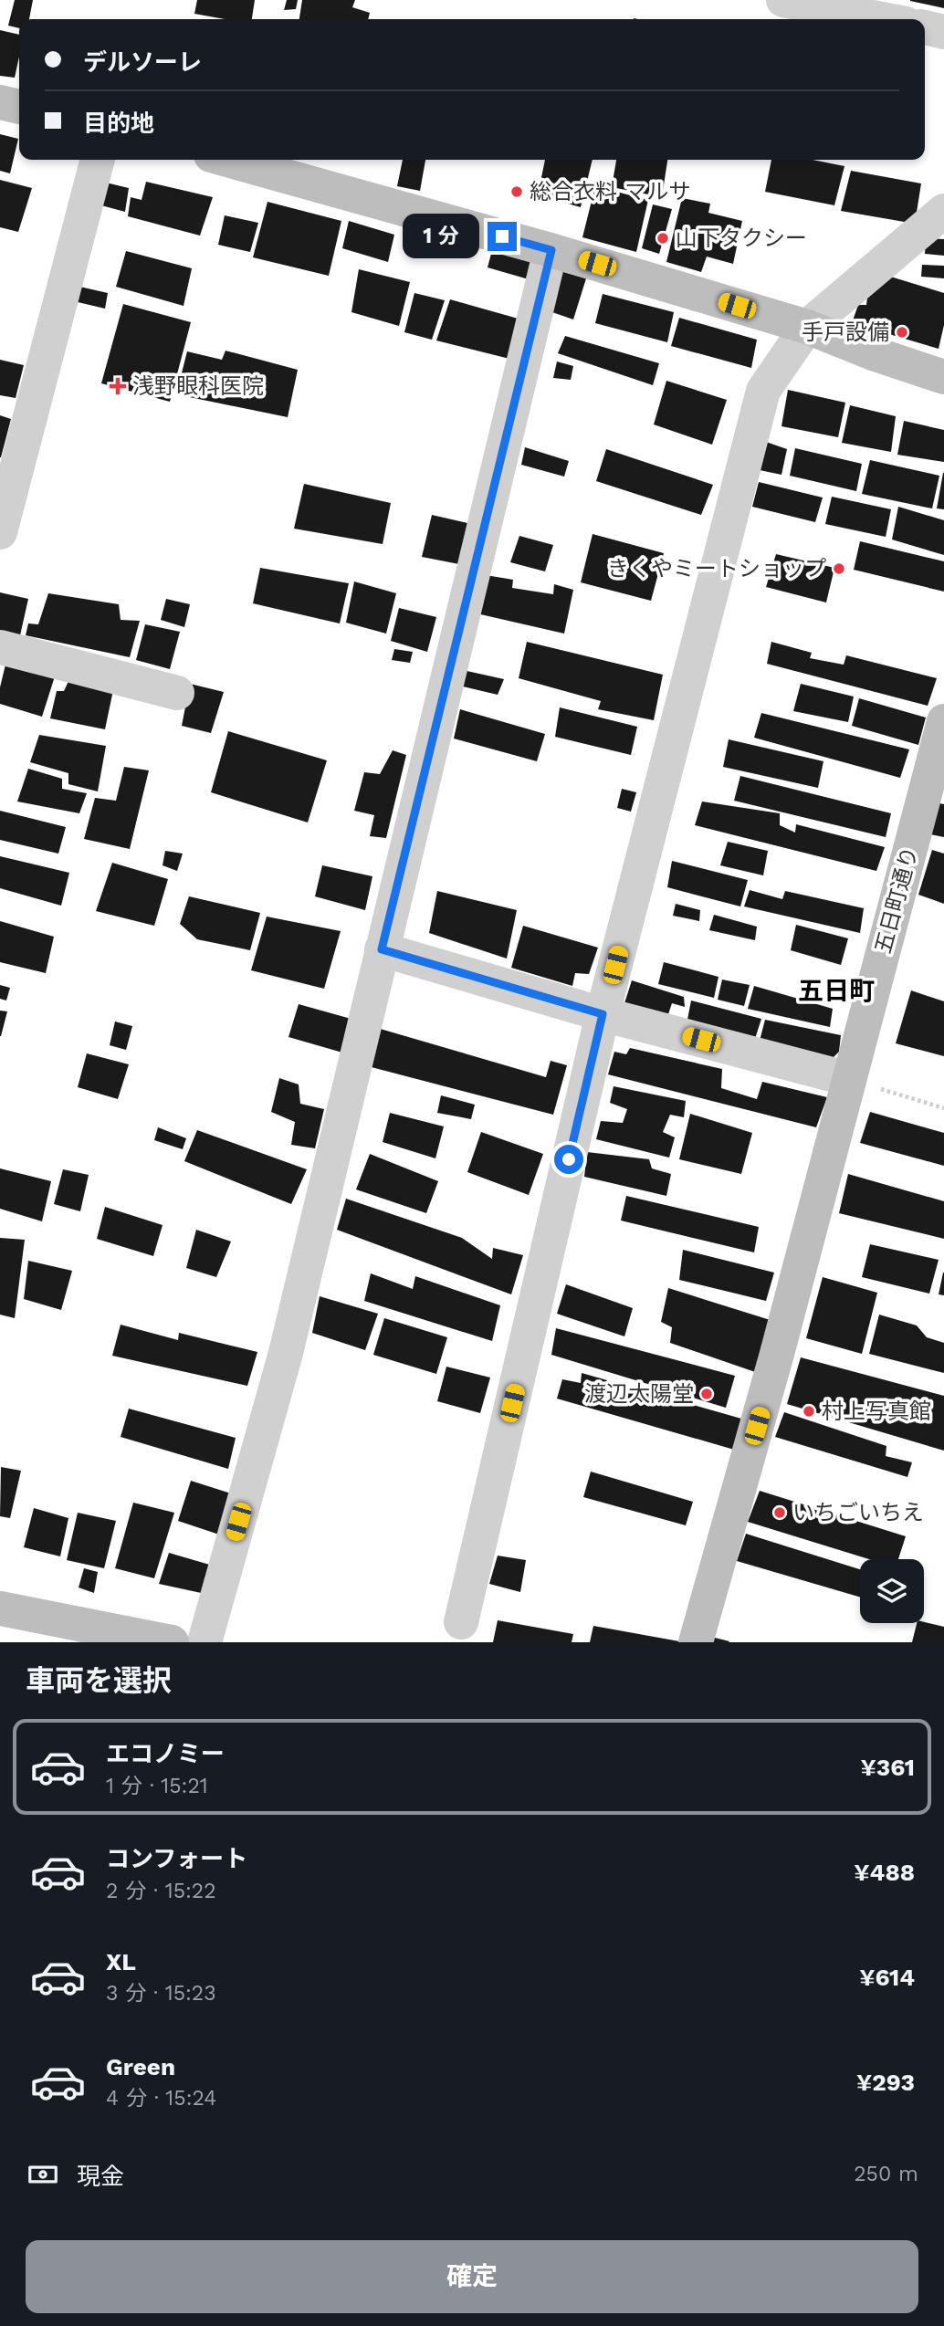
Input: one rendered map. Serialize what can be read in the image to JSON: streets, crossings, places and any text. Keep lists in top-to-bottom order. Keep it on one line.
{"streets":{"street":["五日町通り"]},"districts":["五日町"],"places":{"other":["総合衣料 マルサ","山下タクシー","手戸設備","きくやミートショップ","渡辺太陽堂","村上写真館","いちごいちえ"],"health":["浅野眼科医院"]},"page":{"banner":["デルソーレ","目的地"],"bubble":"1 分","heading":"車両を選択","list":[{"name":"エコノミー","note":"1 分 · 15:21","value":"¥361"},{"name":"コンフォート","note":"2 分 · 15:22","value":"¥488"},{"name":"XL","note":"3 分 · 15:23","value":"¥614"},{"name":"Green","note":"4 分 · 15:24","value":"¥293"}],"pay":["現金","250 m"],"buttons":"確定"}}
